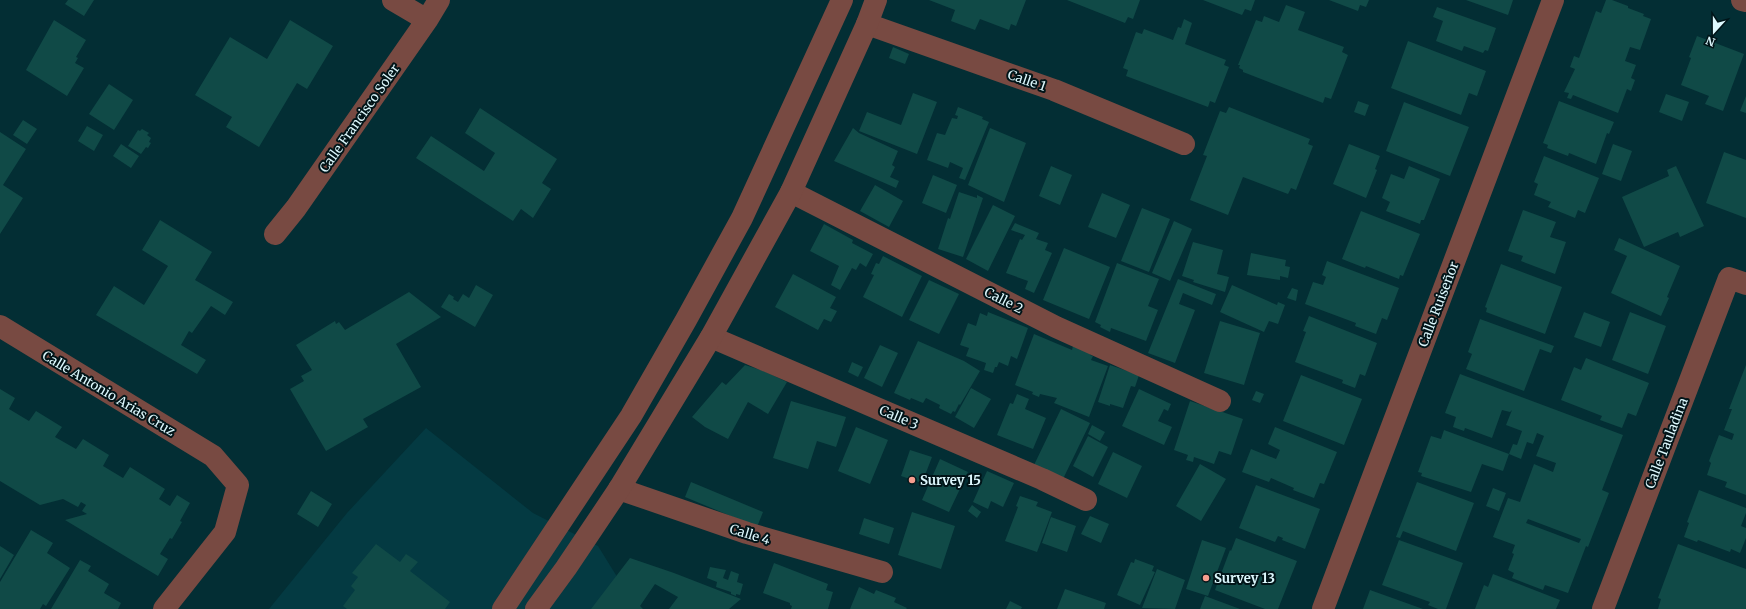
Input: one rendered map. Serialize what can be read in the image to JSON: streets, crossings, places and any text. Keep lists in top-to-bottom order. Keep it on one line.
{"streets":{"street":["Calle 1","Calle Francisco Soler","Calle 2","Calle Ruiseñor","Calle Antonio Arias Cruz","Calle 3","Calle Tauladina","Calle 4"]},"places":["Survey 15","Survey 13"],"north":"bottom"}
